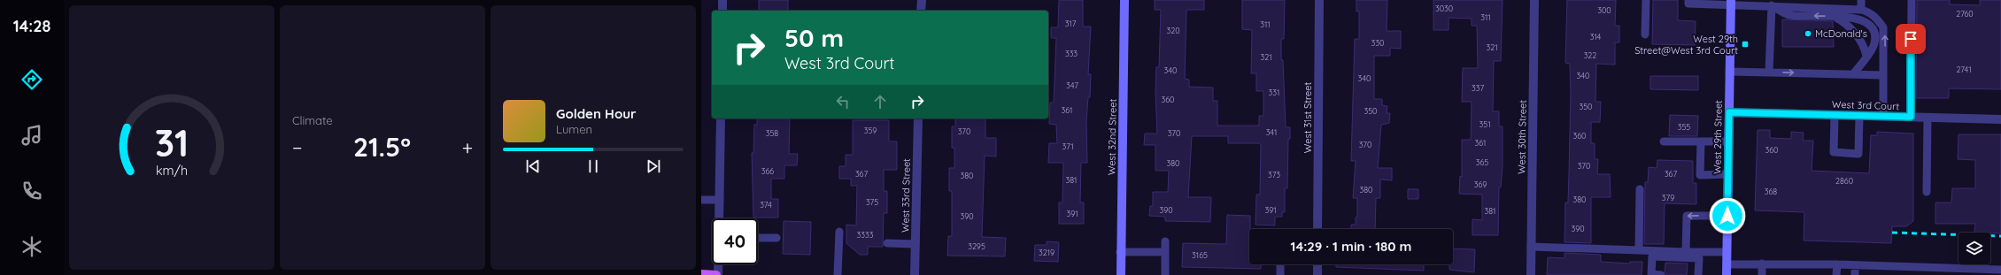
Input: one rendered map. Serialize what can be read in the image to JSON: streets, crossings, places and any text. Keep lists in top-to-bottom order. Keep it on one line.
{"streets":{"street":["West 3rd Court","West 31st Street","West 32nd Street","West 30th Street","West 29th Street","West 33rd Street"]},"crossings":[["West 3rd Court","West 29th Street"]],"places":{"other":["McDonald's"],"transit":["West 29th Street@West 3rd Court"]},"house_numbers":["3030","300","2760","311","317","311","320","314","330","321","333","322","321","2741","340","340","340","347","337","331","360","350","361","350","351","355","359","370","341","358","370","360","361","370","371","360","365","380","370","366","367","367","373","380","381","2860","369","380","368","379","380","375","374","390","391","381","391","390","390","3333","3295","3219","3165"],"page":{"tabs":"14:28","tile":"Climate","turn":["50 m","West 3rd Court"],"song":["Golden Hour","Lumen"],"heat":["−","21.5°","+"],"limit":"40","trip":"14:29 · 1 min · 180 m","gauge":["31","km/h"]}}
